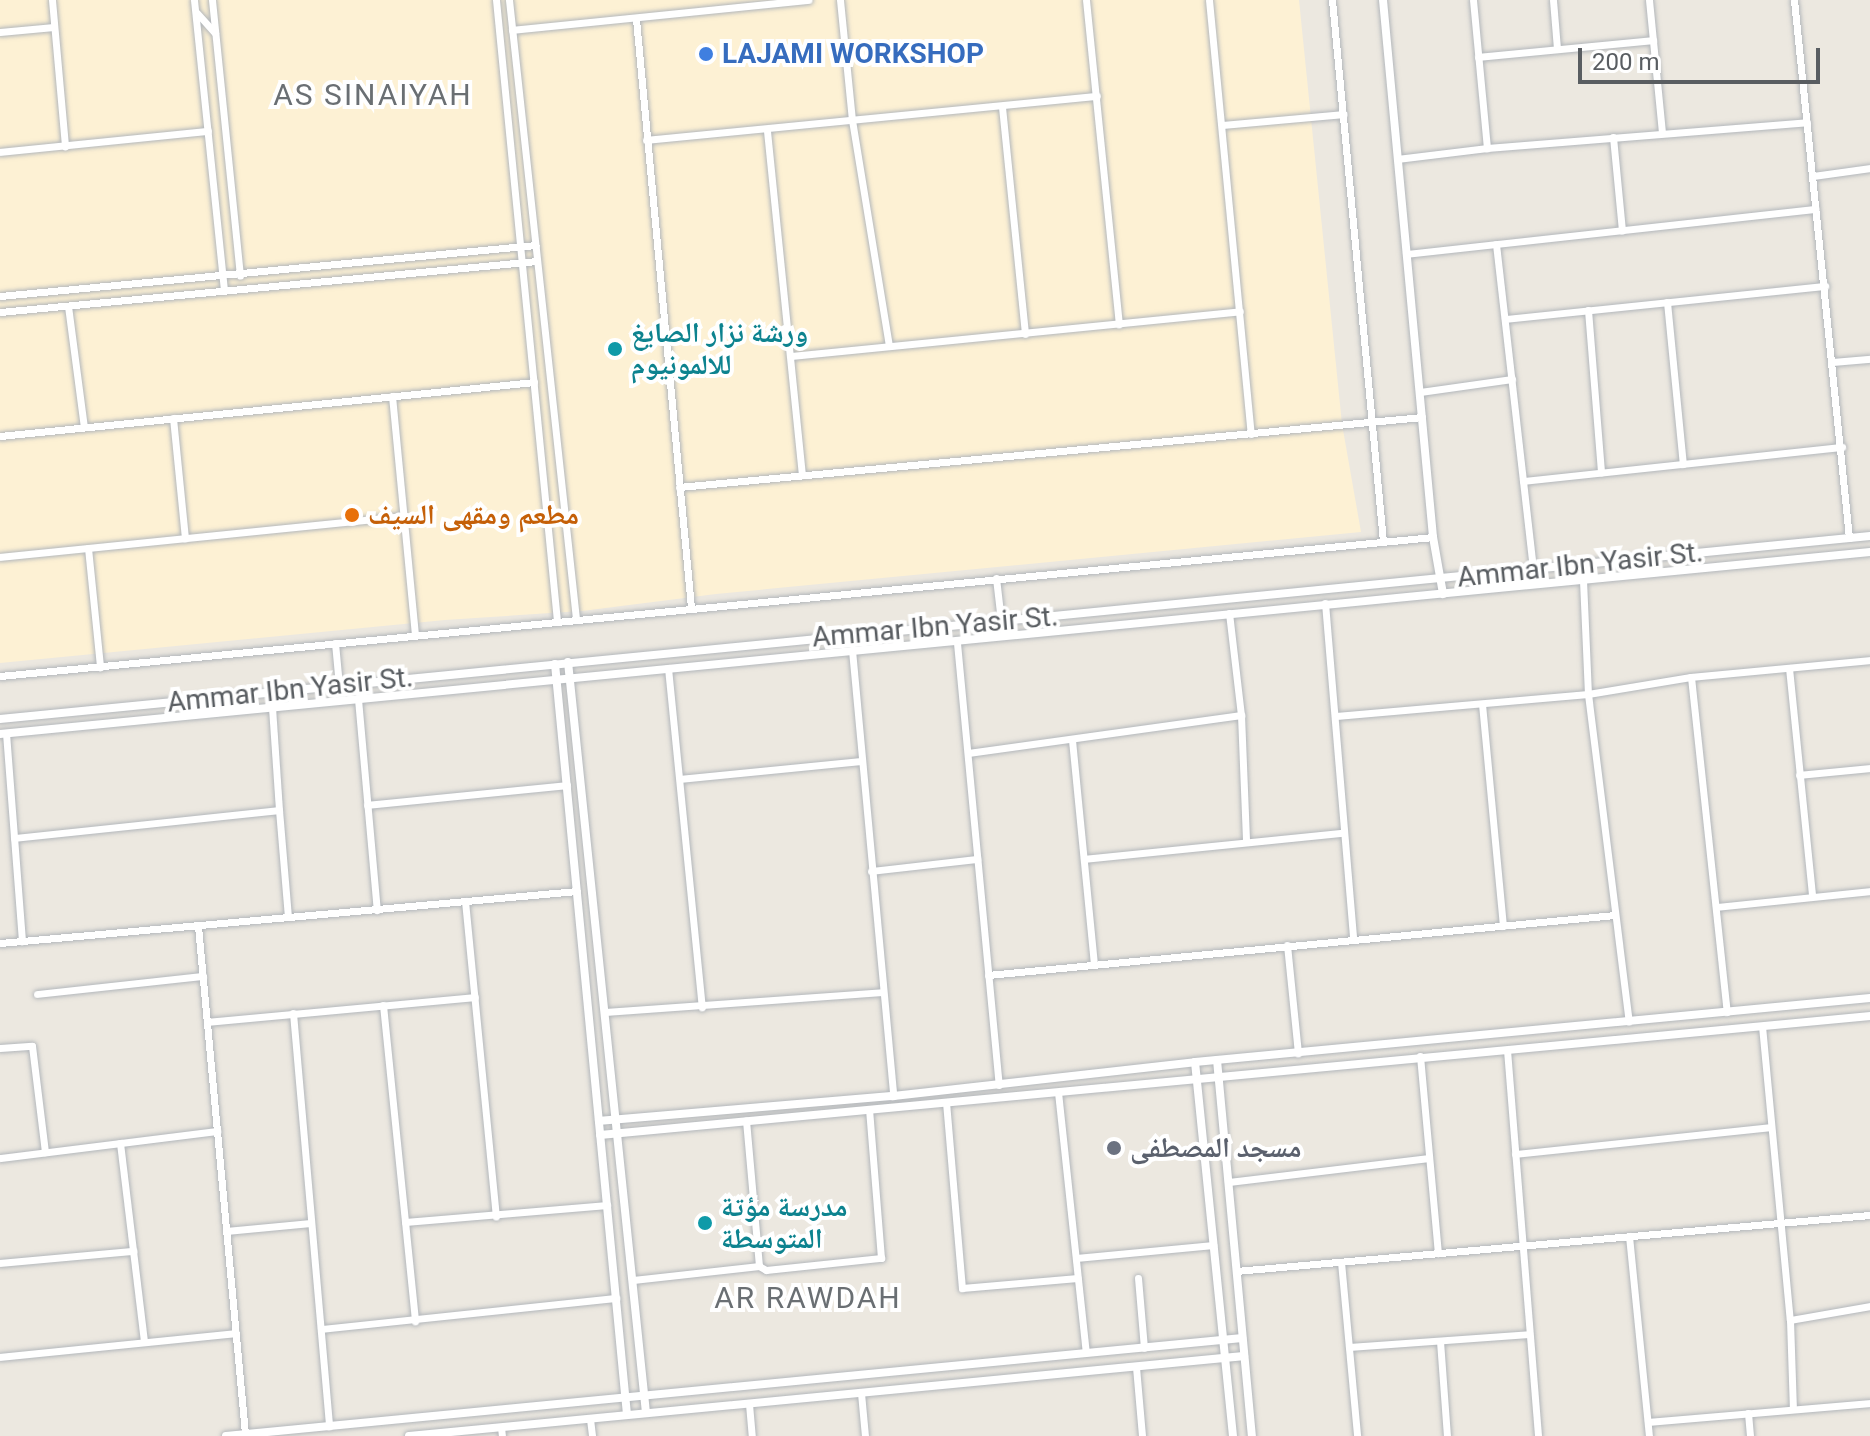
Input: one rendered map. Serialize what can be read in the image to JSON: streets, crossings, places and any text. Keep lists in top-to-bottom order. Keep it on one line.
{"streets":{"street":["Ammar Ibn Yasir St."]},"districts":["AS SINAIYAH","AR RAWDAH"],"places":["LAJAMI WORKSHOP","ورشة نزار الصايغ للالمونيوم","مطعم ومقهى السيف","مسجد المصطفى","مدرسة مؤتة المتوسطة"],"scale_bar":"200 m"}
